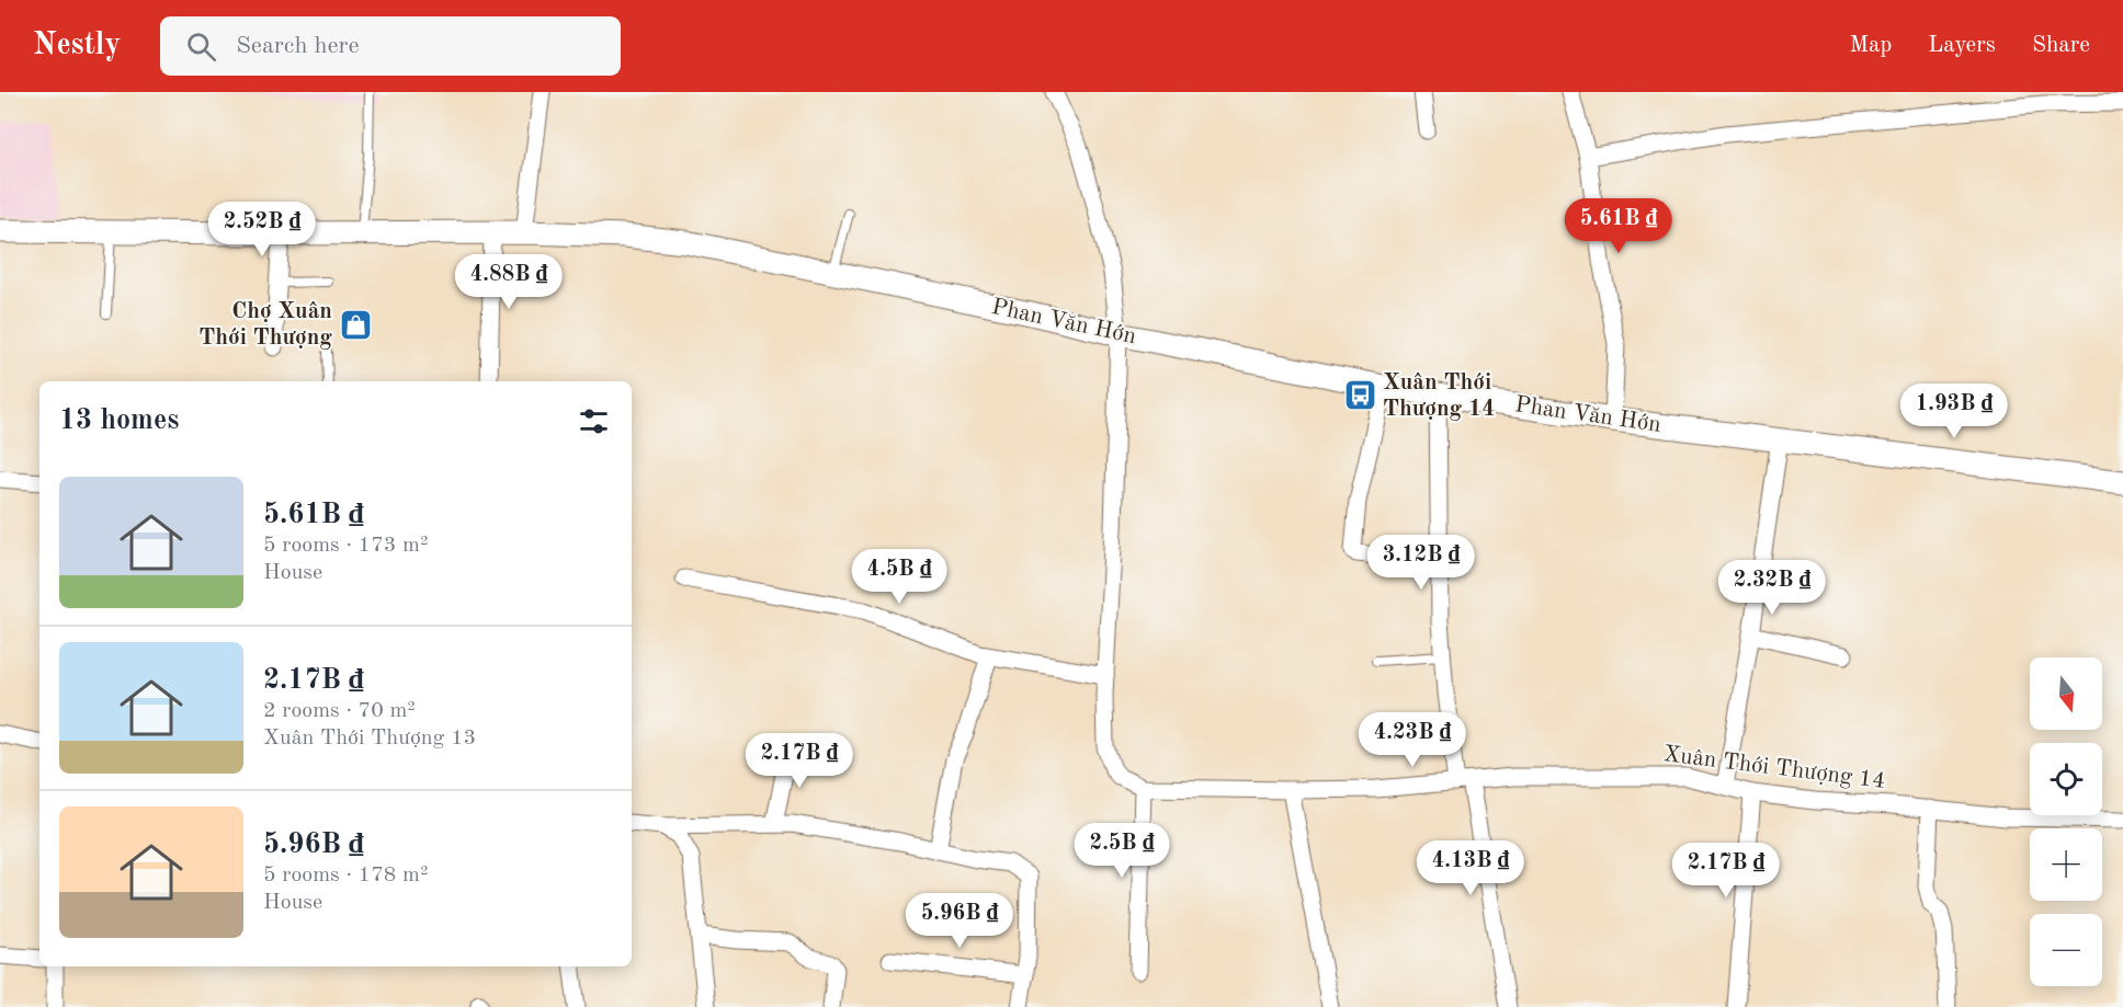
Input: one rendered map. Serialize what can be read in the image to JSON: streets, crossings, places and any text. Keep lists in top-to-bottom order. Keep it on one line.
{"streets":{"main road":["Phan Văn Hớn"],"street":["Xuân Thới Thượng 14"]},"places":{"shop":["Chợ Xuân Thới Thượng"],"bus stop":["Xuân Thới Thượng 14"]},"north":"bottom","page":{"header":"Nestly","search":"Search here","nav":["Map","Layers","Share"],"price":["5.61B ₫","2.52B ₫","4.88B ₫","1.93B ₫","3.12B ₫","4.5B ₫","2.32B ₫","4.23B ₫","2.17B ₫","2.5B ₫","4.13B ₫","2.17B ₫","5.96B ₫"],"heading":"13 homes","list":[{"name":"5.61B ₫","note":"5 rooms · 173 m² · House"},{"name":"2.17B ₫","note":"2 rooms · 70 m² · Xuân Thới Thượng 13"},{"name":"5.96B ₫","note":"5 rooms · 178 m² · House"}],"map_buttons":["+","−"]}}
